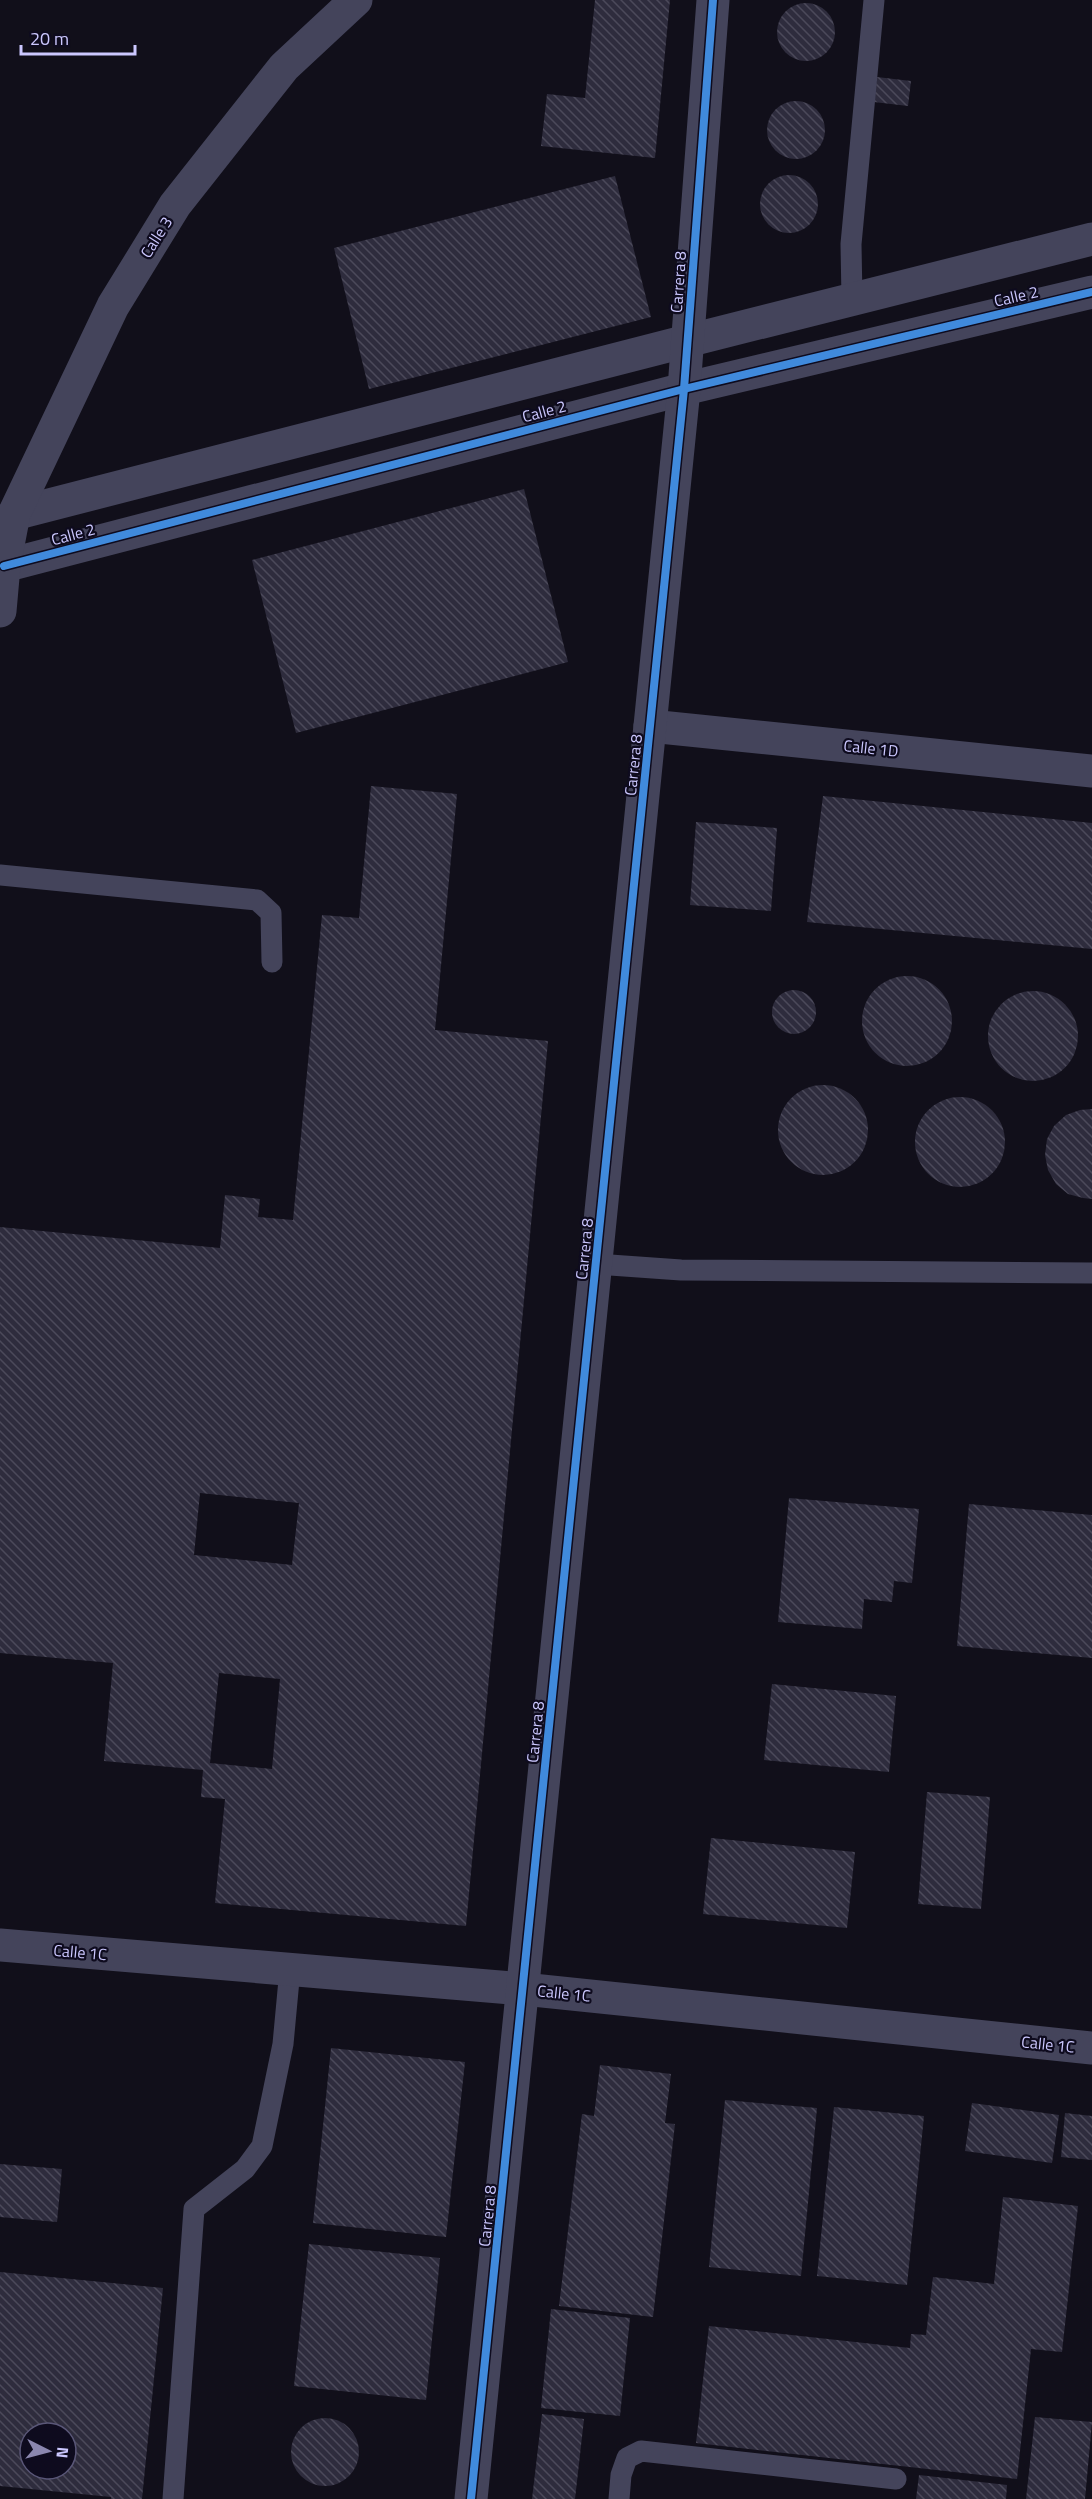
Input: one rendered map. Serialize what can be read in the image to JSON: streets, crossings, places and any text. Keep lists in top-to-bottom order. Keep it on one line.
{"streets":{"street":["Calle 3","Carrera 8","Calle 2","Calle 1D","Calle 1C"]},"crossings":[["Calle 3","Calle 2"],["Carrera 8","Calle 2"],["Carrera 8","Calle 1D"],["Carrera 8","Calle 1C"]],"scale_bar":"20 m","north":"right"}
